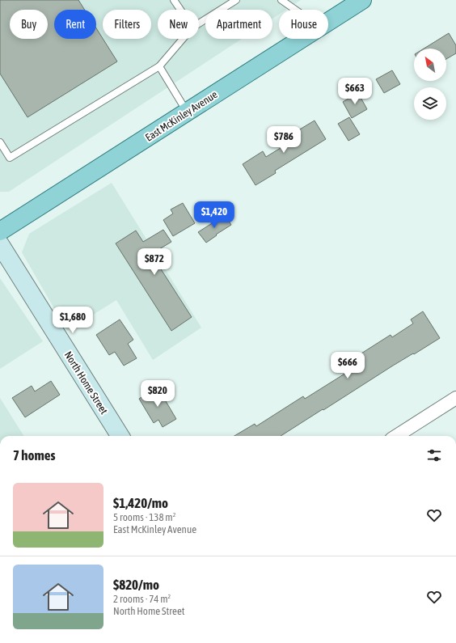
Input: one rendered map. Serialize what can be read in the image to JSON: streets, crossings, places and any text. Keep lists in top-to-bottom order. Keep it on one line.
{"streets":{"main road":["East McKinley Avenue"],"street":["North Home Street"]},"north":"top left","page":{"chip":["Buy","Rent","Filters","New","Apartment","House"],"price":["$663","$786","$1,420","$872","$1,680","$666","$820"],"heading":"7 homes","list":[{"name":"$1,420/mo","note":"5 rooms · 138 m² · East McKinley Avenue"},{"name":"$820/mo","note":"2 rooms · 74 m² · North Home Street"}]}}
